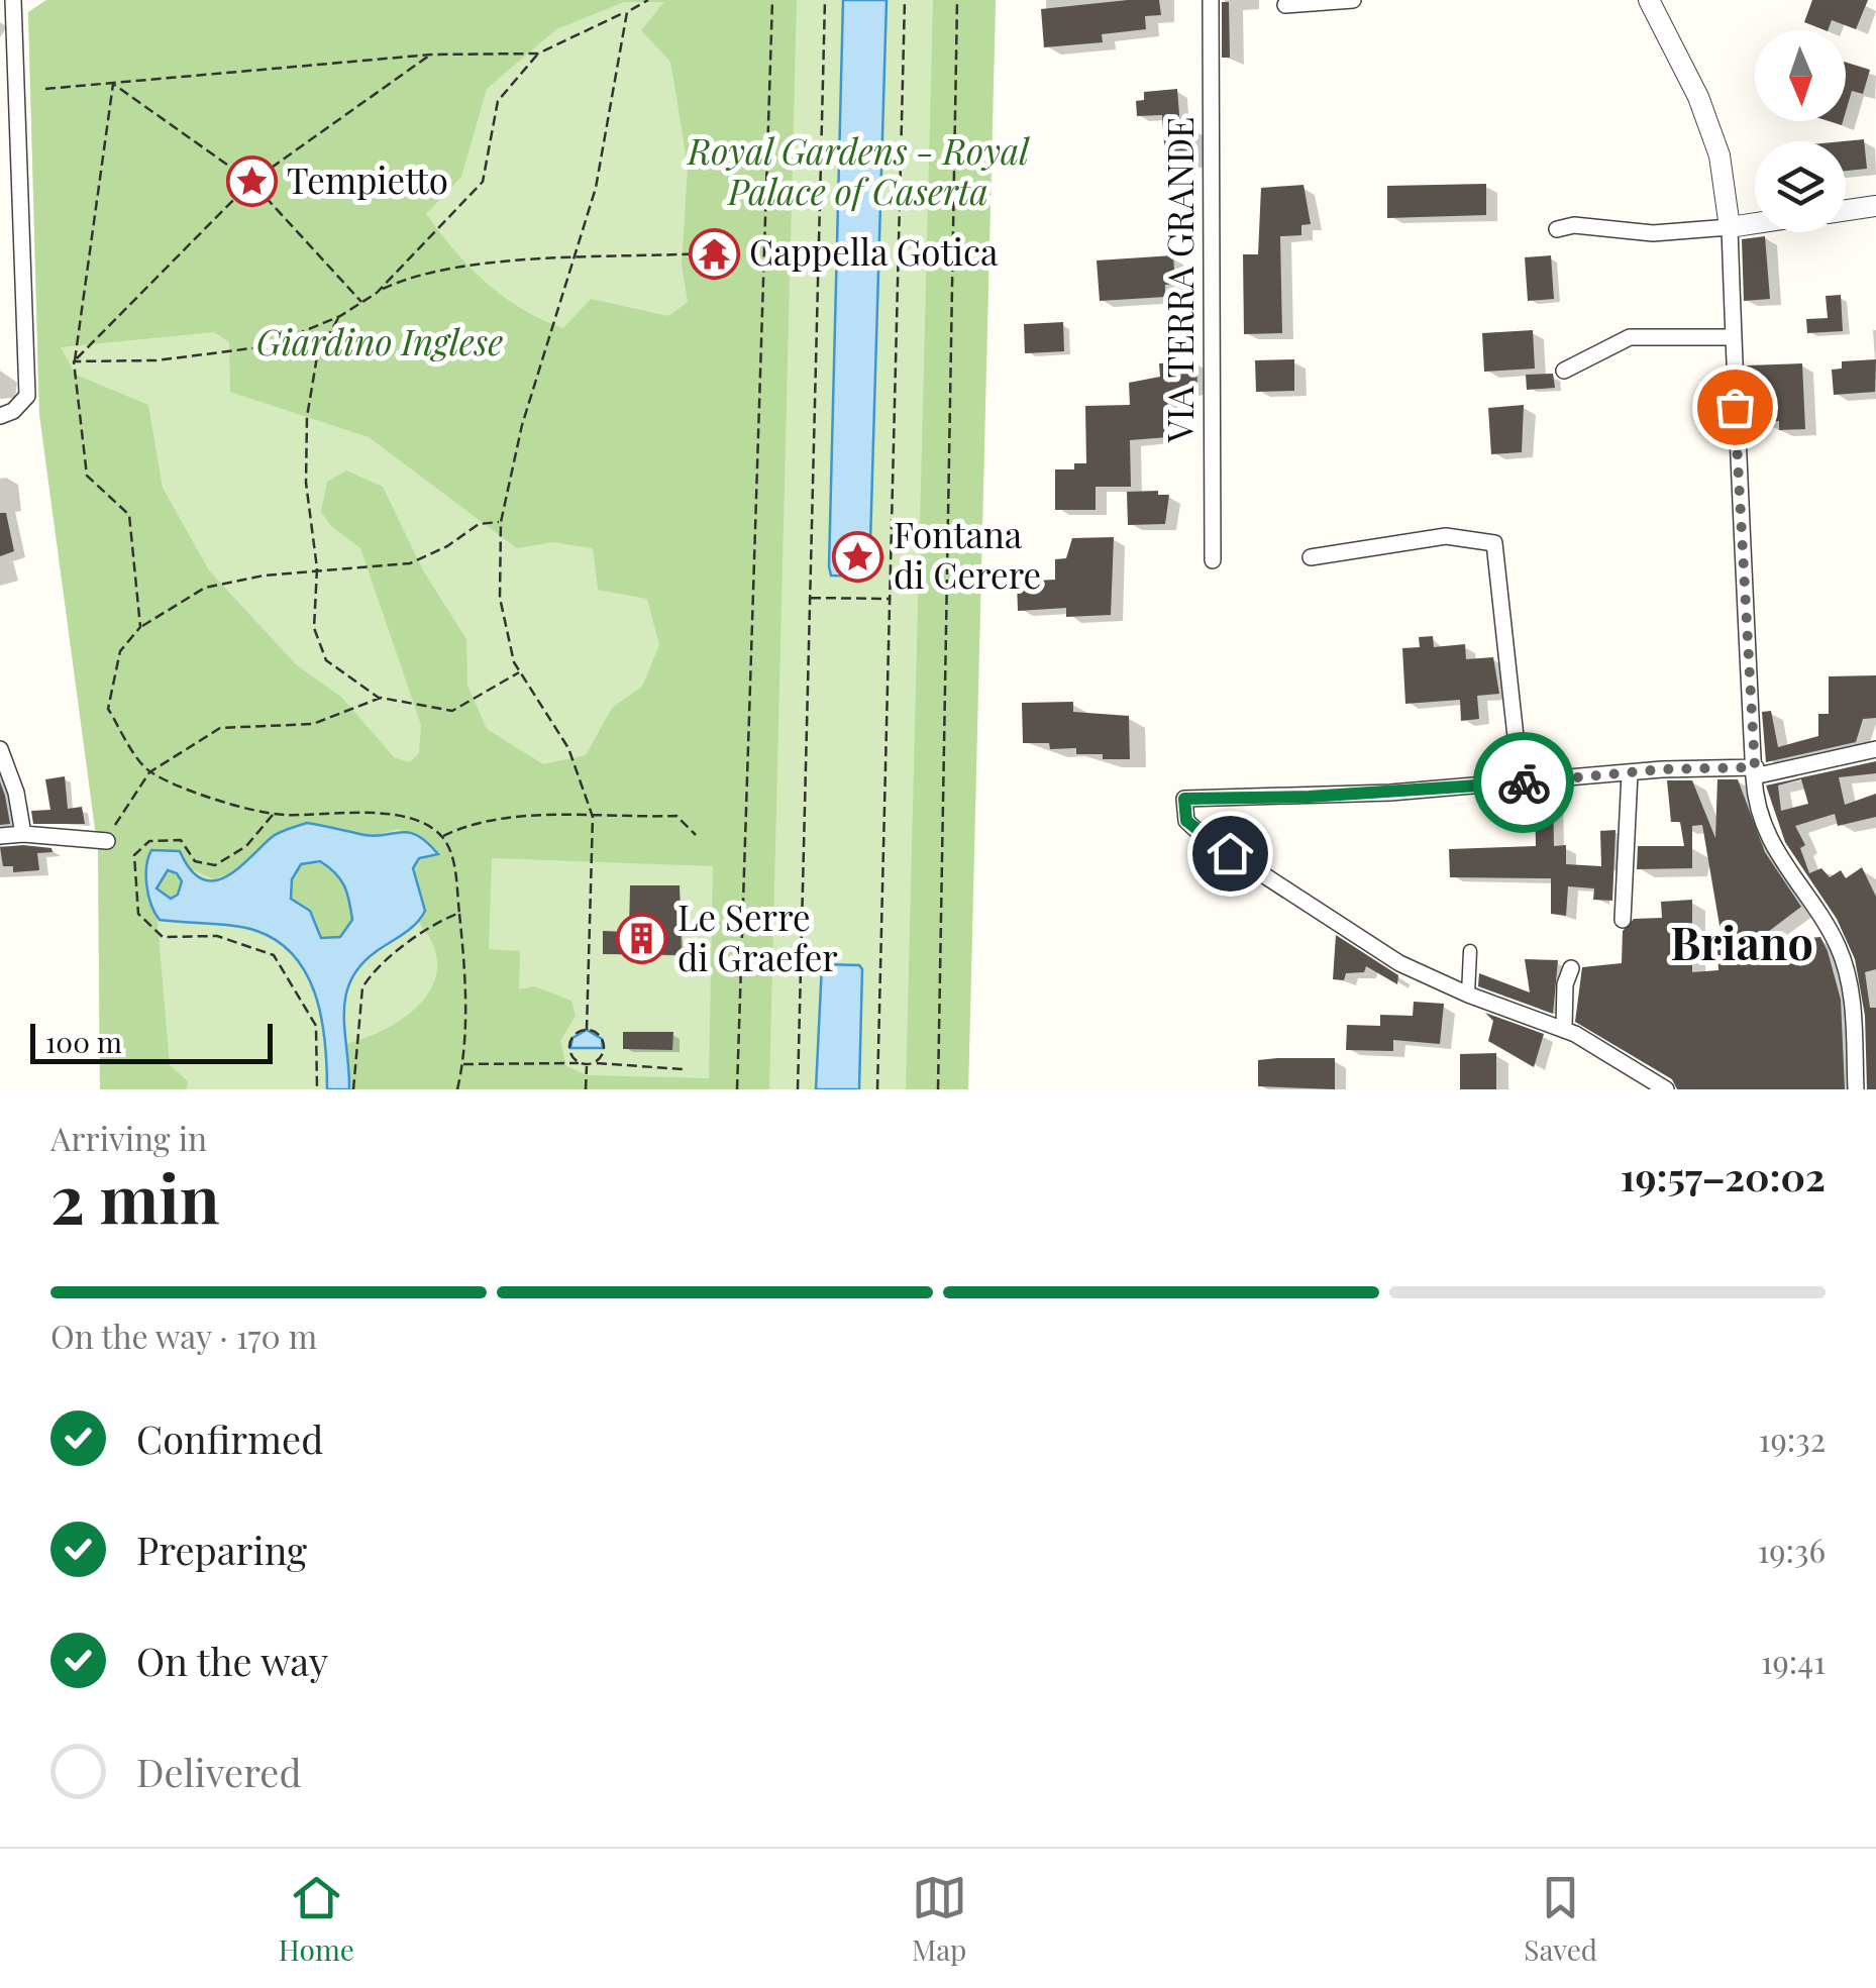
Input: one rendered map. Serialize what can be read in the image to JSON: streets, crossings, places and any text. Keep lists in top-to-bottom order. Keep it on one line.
{"streets":{"street":["VIA TERRA GRANDE"]},"districts":["Briano"],"parks":["Royal Gardens - Royal Palace of Caserta","Giardino Inglese"],"places":{"place":["Tempietto","Fontana di Cerere"],"temple":["Cappella Gotica"],"building":["Le Serre di Graefer"]},"scale_bar":"100 m","north":"bottom","page":{"scale":"100 m","heading":["2 min","Arriving in","19:57–20:02"],"bar":"On the way · 170 m","list":[["Confirmed","19:32"],["Preparing","19:36"],["On the way","19:41"],"Delivered"],"tabs":["Home","Map","Saved"]}}
